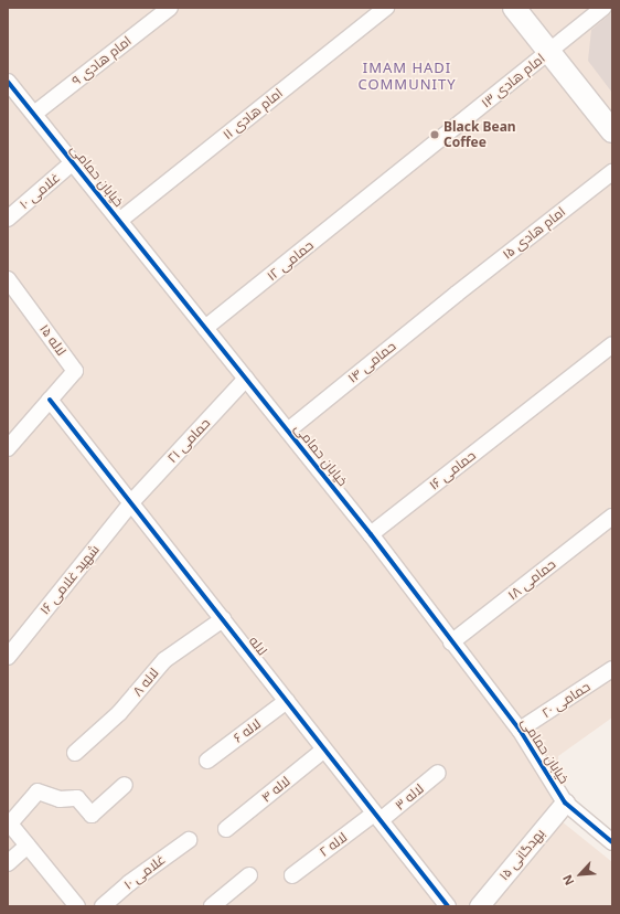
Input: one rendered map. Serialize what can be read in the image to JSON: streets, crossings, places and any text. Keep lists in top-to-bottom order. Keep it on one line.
{"streets":{"street":["امام هادی ۹","امام هادی ۱۳","امام هادی ۱۱","خیابان حمامی","غلامی ۱۰","امام هادی ۱۵","حمامی ۱۲","لاله ۱۵","حمامی ۱۴","حمامی ۲۱","حمامی ۱۶","شهید غلامی ۱۶","حمامی ۱۸","لاله","لاله ۸","حمامی ۲۰","لاله ۶","لاله ۴","لاله ۳","لاله ۲","بهدگانی ۱۵"]},"crossings":[["امام هادی ۹","خیابان حمامی"],["امام هادی ۱۳","حمامی ۱۲"],["امام هادی ۱۱","خیابان حمامی"],["خیابان حمامی","غلامی ۱۰"],["خیابان حمامی","حمامی ۱۲"],["خیابان حمامی","حمامی ۱۴"],["خیابان حمامی","حمامی ۲۱"],["خیابان حمامی","حمامی ۱۶"],["خیابان حمامی","حمامی ۱۸"],["خیابان حمامی","حمامی ۲۰"],["خیابان حمامی","بهدگانی ۱۵"],["امام هادی ۱۵","حمامی ۱۴"],["لاله ۱۵","لاله"],["حمامی ۲۱","شهید غلامی ۱۶"],["حمامی ۲۱","لاله"],["شهید غلامی ۱۶","لاله"],["لاله","لاله ۸"],["لاله","لاله ۶"],["لاله","لاله ۴"],["لاله","لاله ۳"],["لاله","لاله ۲"],["لاله ۳","لاله ۲"]],"districts":["IMAM HADI COMMUNITY"],"places":["Black Bean Coffee"],"north":"bottom left"}
